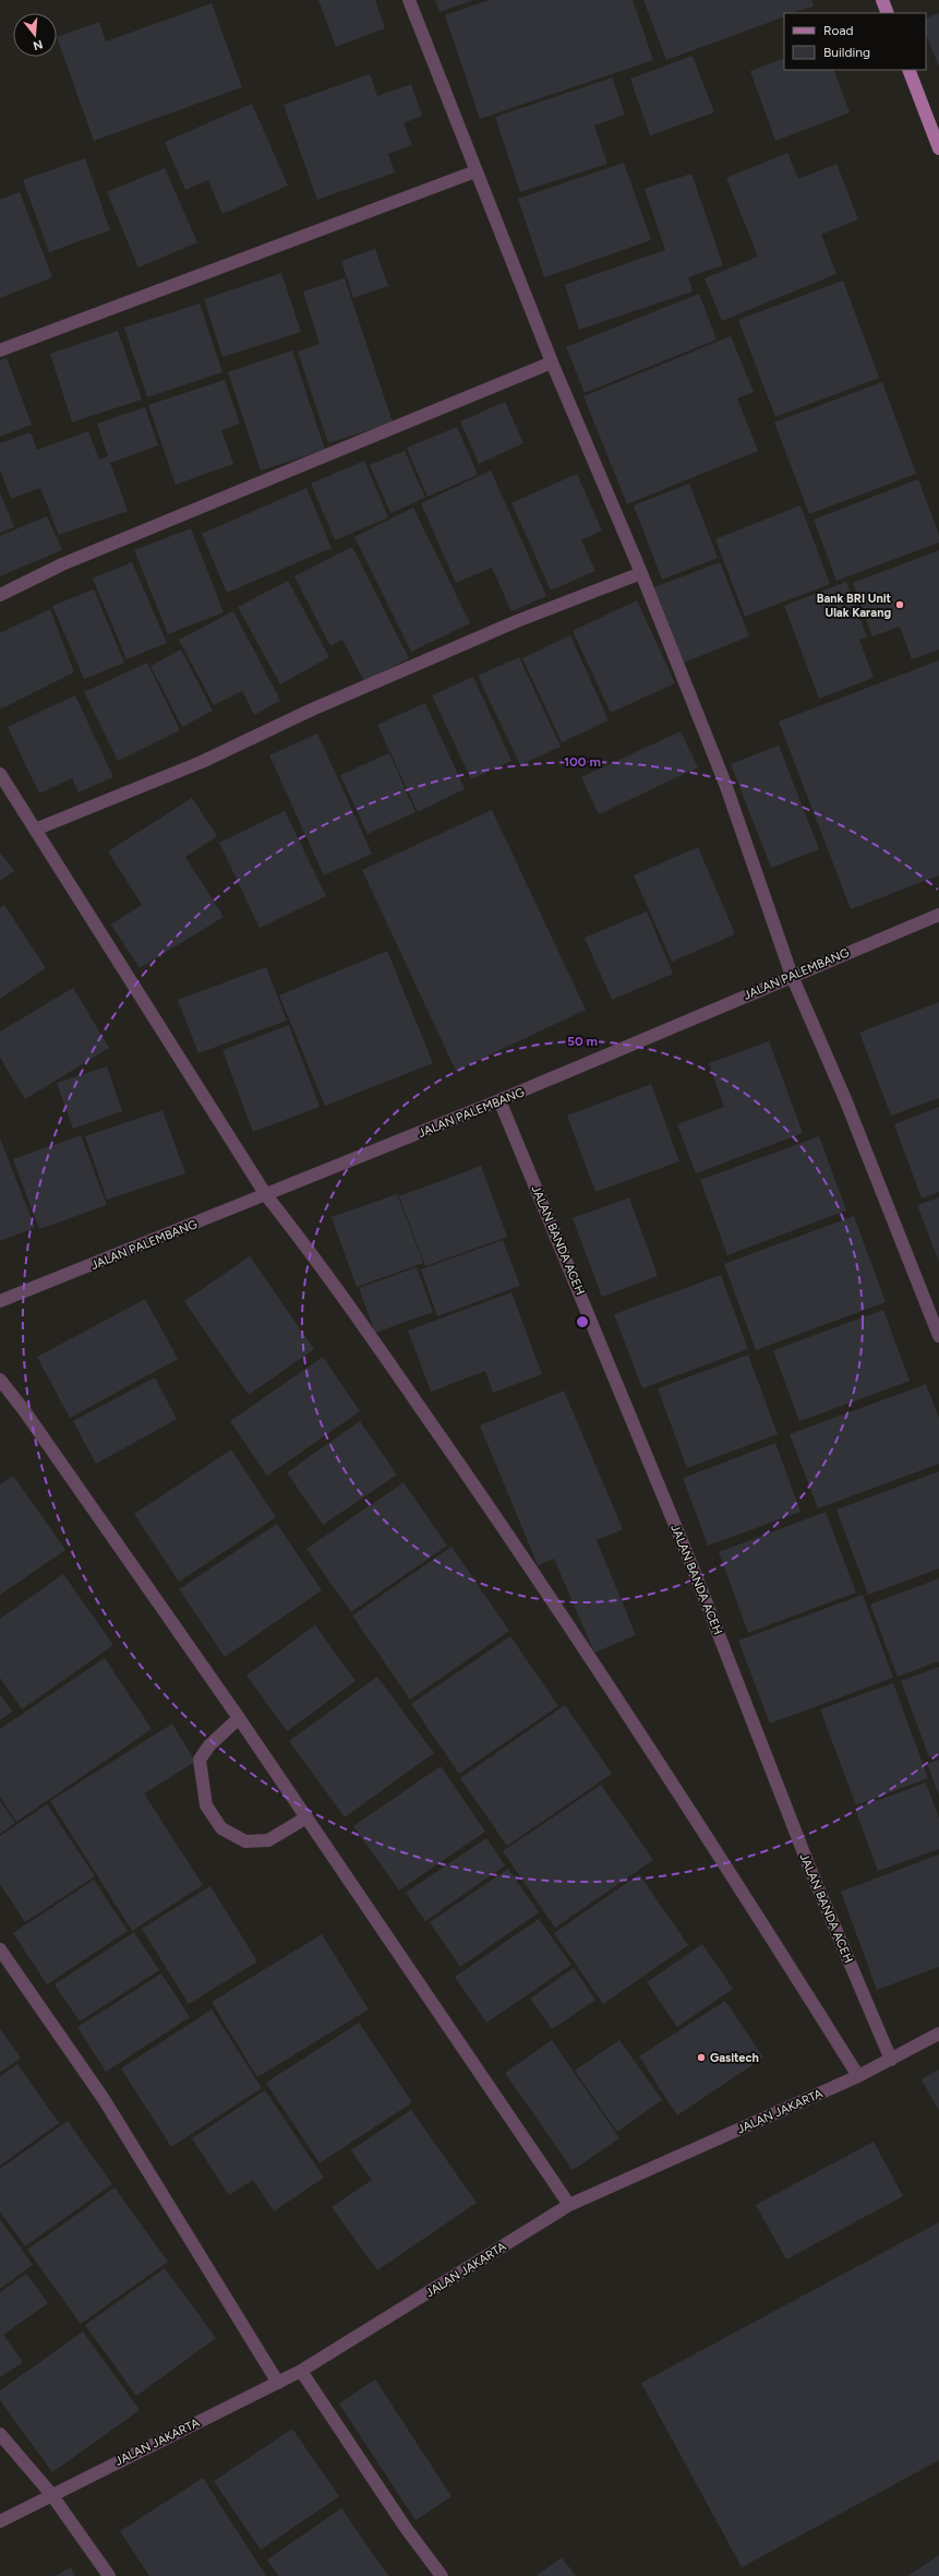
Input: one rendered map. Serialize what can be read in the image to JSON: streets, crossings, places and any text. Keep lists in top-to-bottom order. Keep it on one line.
{"streets":{"street":["JALAN PALEMBANG","JALAN BANDA ACEH","JALAN JAKARTA"]},"crossings":[["JALAN PALEMBANG","JALAN BANDA ACEH"],["JALAN BANDA ACEH","JALAN JAKARTA"]],"places":["Bank BRI Unit Ulak Karang","Gasitech"],"legend":["Road","Building"],"north":"bottom","rings":["100 m","50 m"]}
